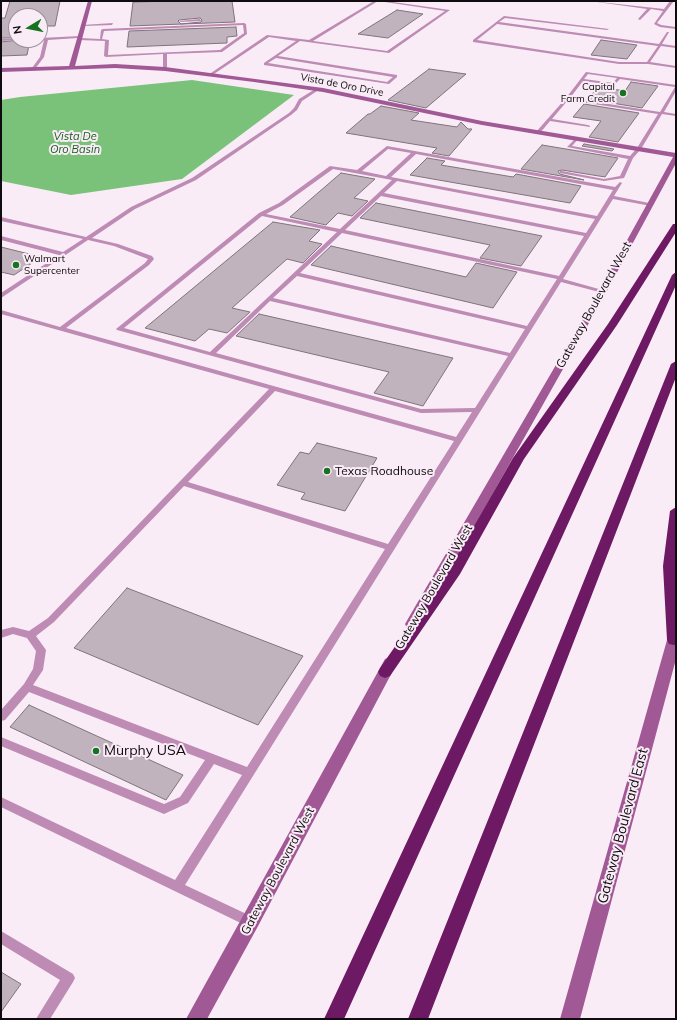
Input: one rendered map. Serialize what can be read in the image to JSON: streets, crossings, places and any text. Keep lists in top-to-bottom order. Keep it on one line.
{"streets":{"street":["Vista de Oro Drive","Gateway Boulevard West","Gateway Boulevard East"]},"crossings":[["Vista de Oro Drive","Gateway Boulevard West"]],"water":["Vista De Oro Basin"],"places":["Capital Farm Credit","Walmart Supercenter","Texas Roadhouse","Murphy USA"],"north":"left"}
